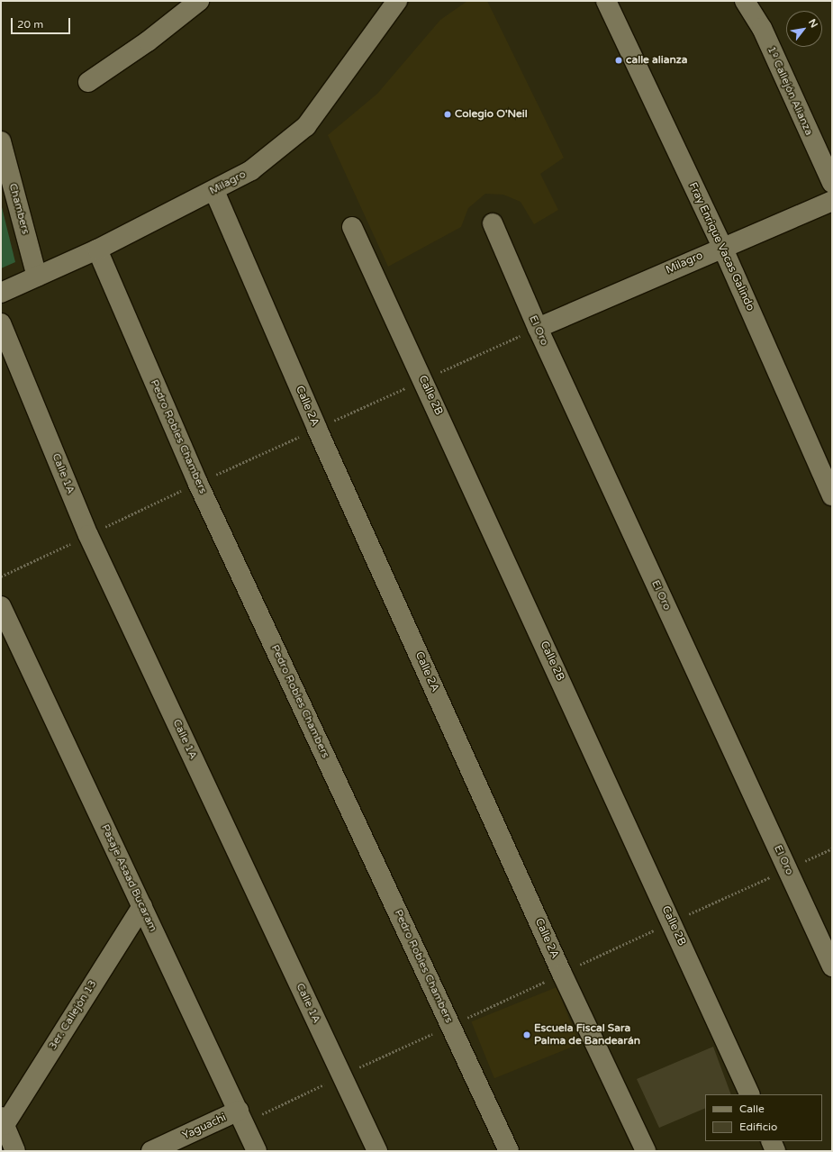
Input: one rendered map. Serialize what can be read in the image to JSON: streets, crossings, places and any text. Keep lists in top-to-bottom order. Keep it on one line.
{"streets":{"street":["1º Callejón Alianza","Milagro","Chambers","Fray Enrique Vacas Galindo","El Oro","Calle 2B","Calle 2A","Pedro Robles Chambers","Calle 1A","Pasaje Asaad Bucaram","3er. Callejón 13","Yaguachi"]},"crossings":[["Milagro","Chambers"],["Milagro","Fray Enrique Vacas Galindo"],["Milagro","El Oro"],["Milagro","Calle 2A"],["Milagro","Pedro Robles Chambers"],["Pasaje Asaad Bucaram","3er. Callejón 13"],["Pasaje Asaad Bucaram","Yaguachi"]],"places":["calle alianza","Colegio O'Neil","Escuela Fiscal Sara Palma de Bandearán"],"legend":["Calle","Edificio"],"scale_bar":"20 m","north":"top right"}
